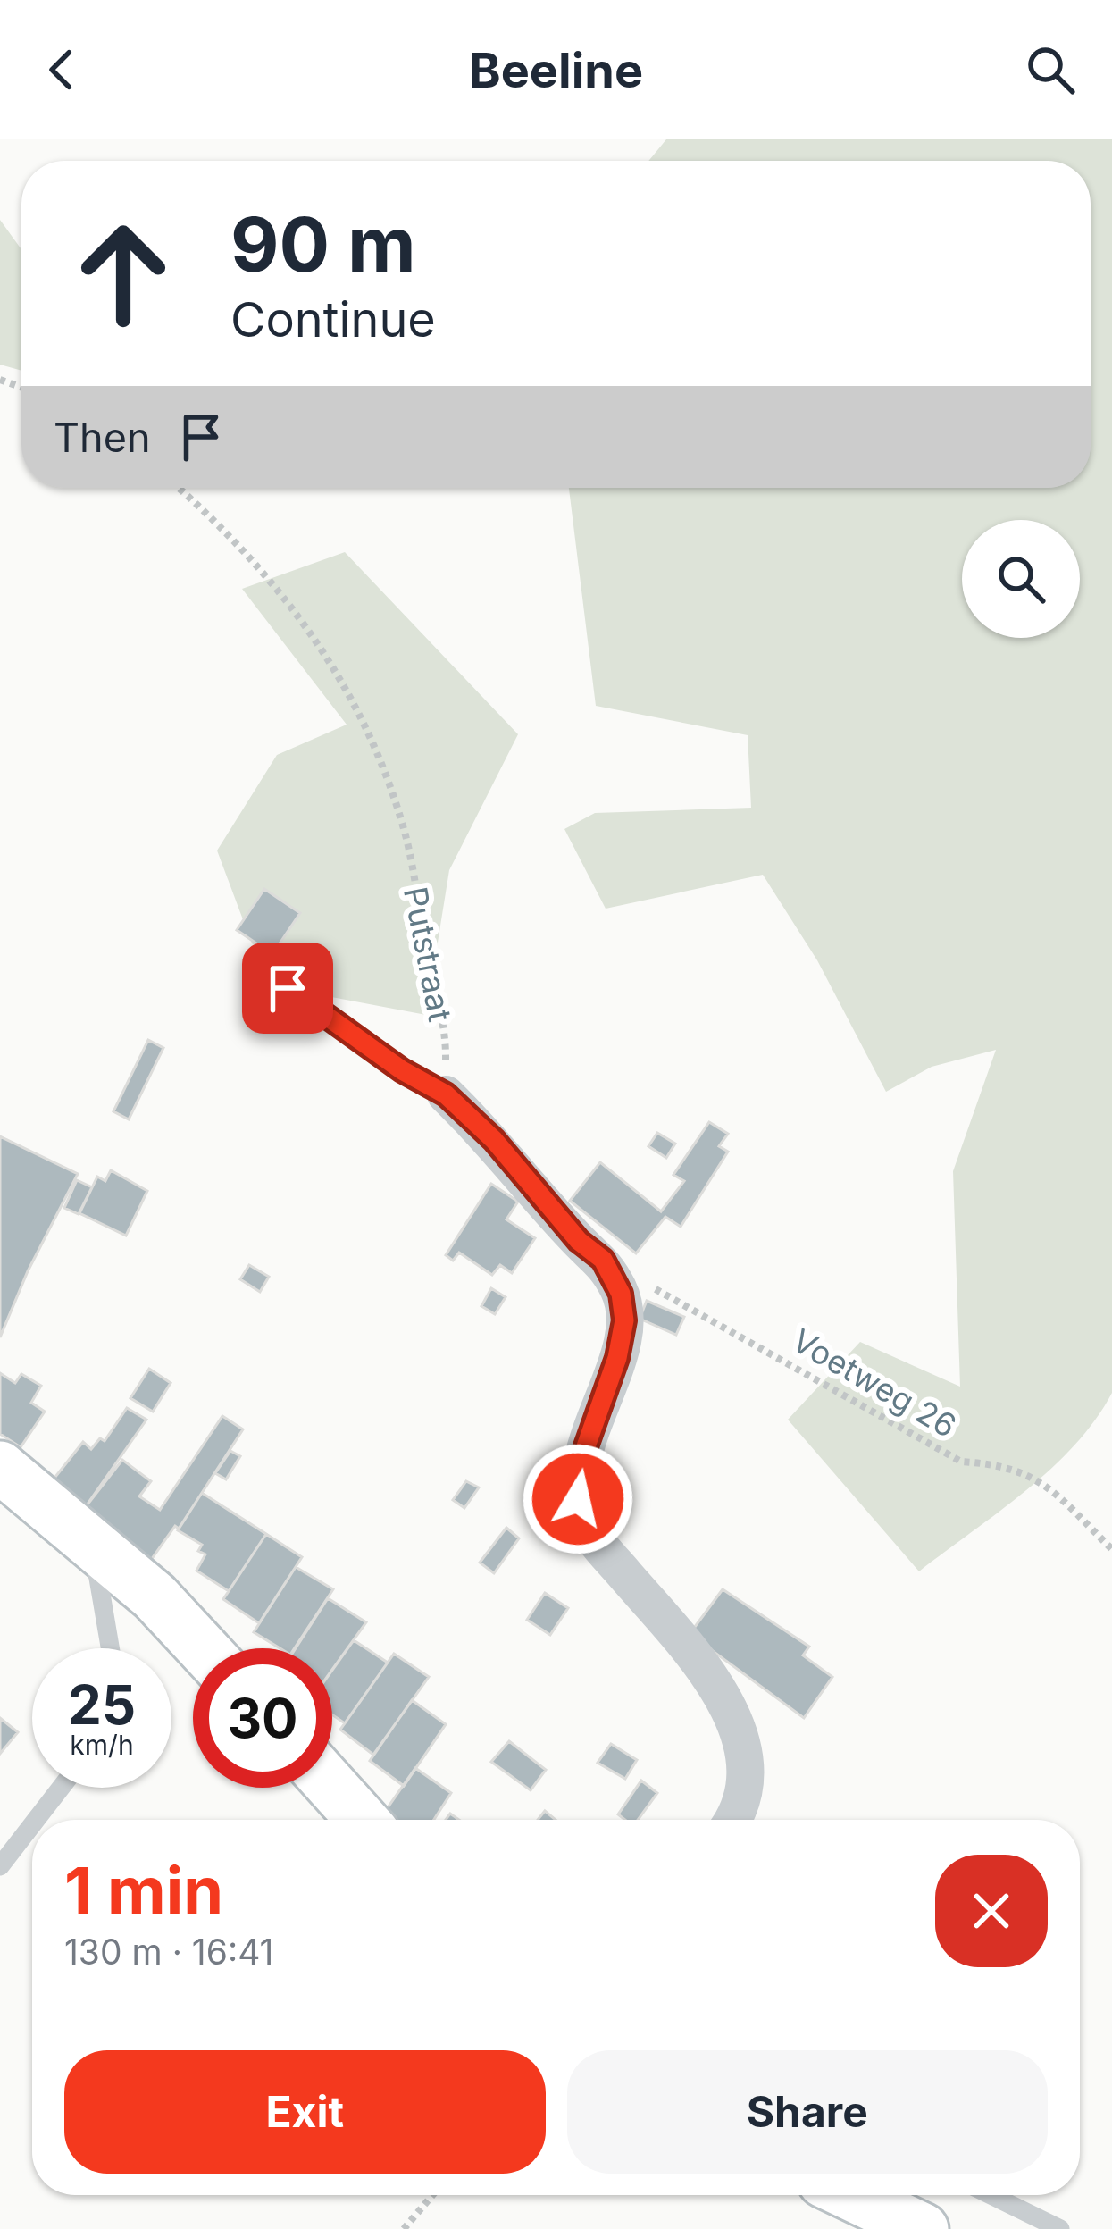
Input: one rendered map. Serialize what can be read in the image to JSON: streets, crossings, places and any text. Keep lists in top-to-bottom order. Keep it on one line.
{"streets":{"path":["Putstraat","Voetweg 26"]},"page":{"header":"Beeline","turn":["90 m","Continue"],"then":"Then","speed":"25 km/h","limit":"30","heading":["1 min","130 m · 16:41"],"buttons":["Exit","Share"]}}
